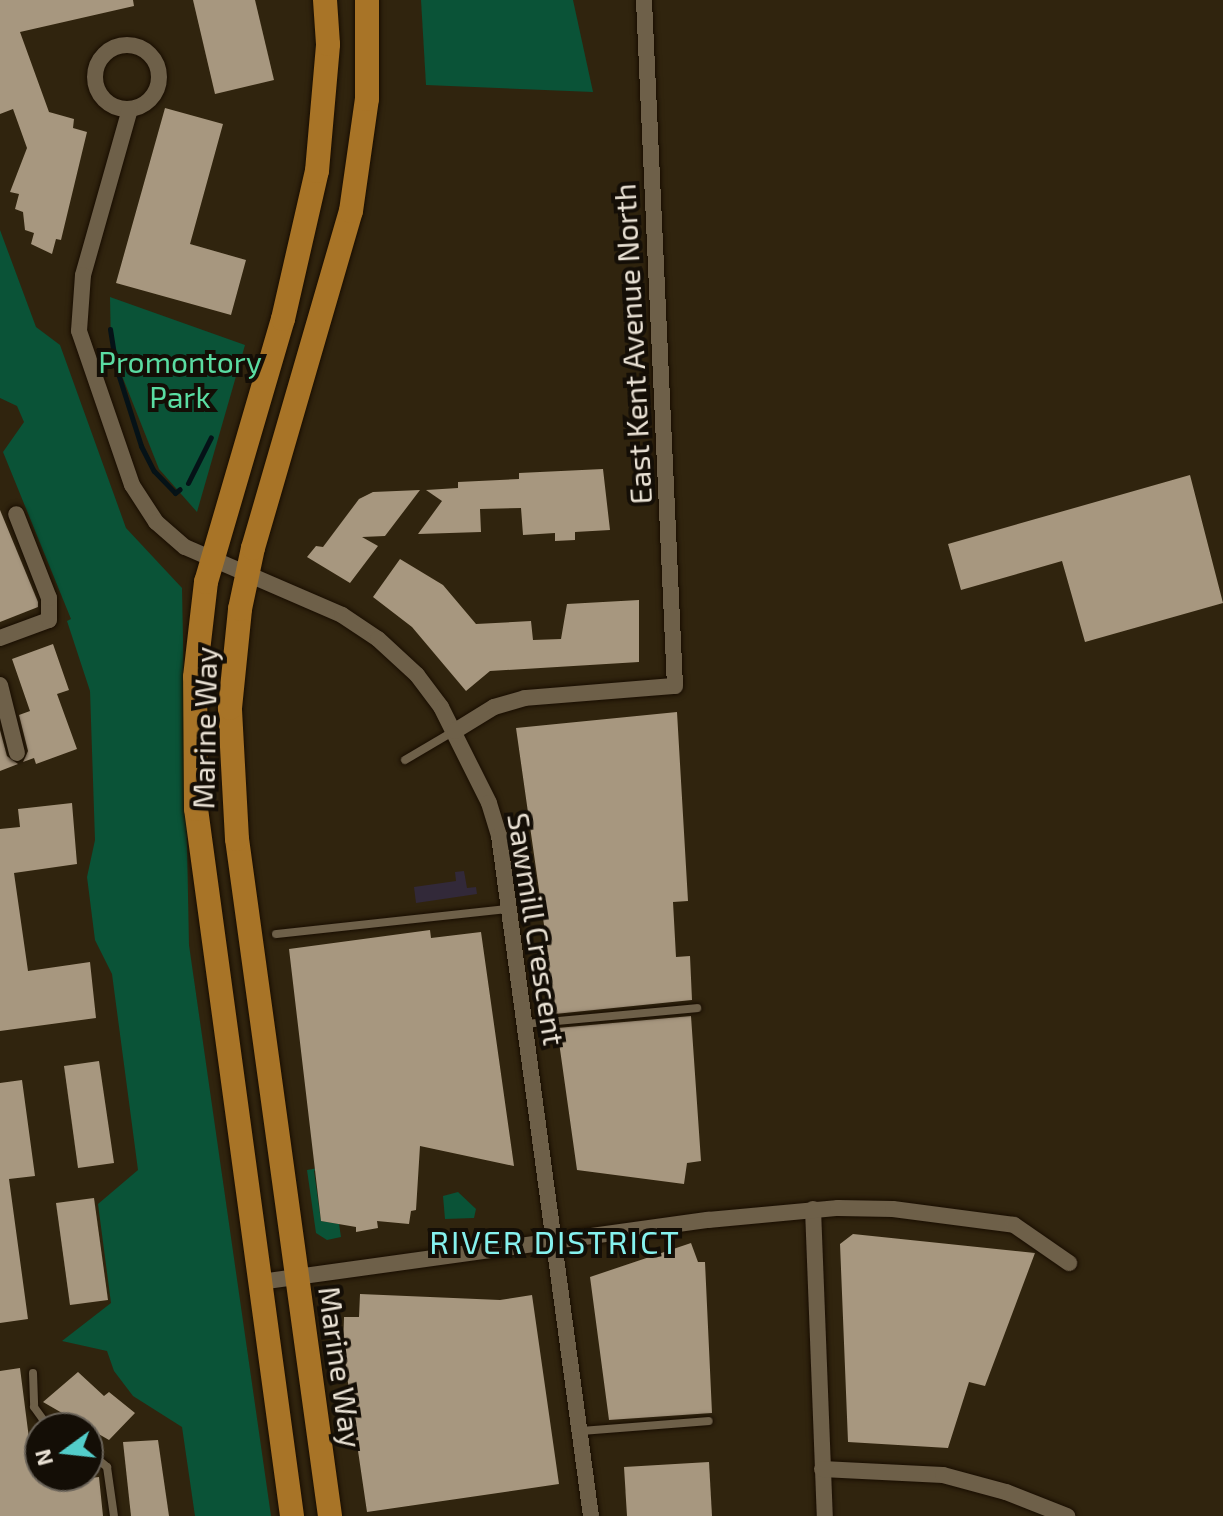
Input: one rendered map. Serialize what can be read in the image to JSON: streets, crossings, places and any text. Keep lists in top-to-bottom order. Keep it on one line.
{"streets":{"main road":["Marine Way"],"street":["East Kent Avenue North","Sawmill Crescent"]},"crossings":[["East Kent Avenue North","Sawmill Crescent"],["Marine Way","Sawmill Crescent"]],"districts":["RIVER DISTRICT"],"parks":["Promontory Park"],"north":"left"}
